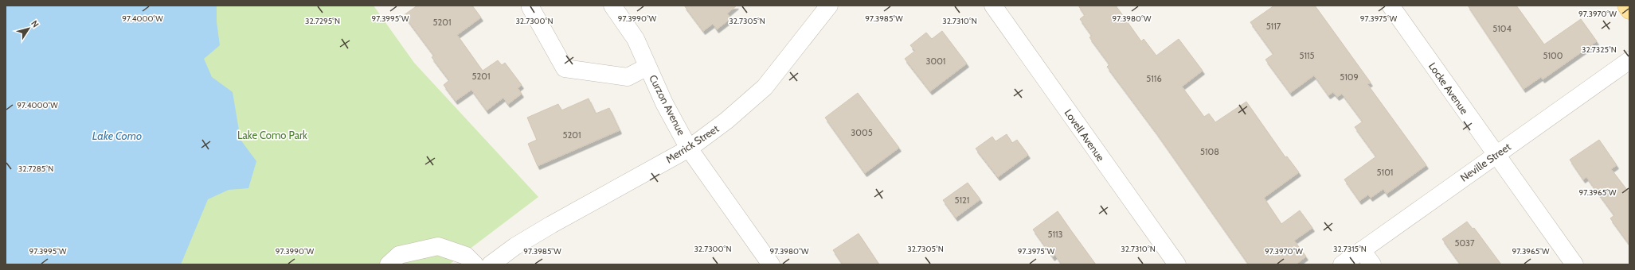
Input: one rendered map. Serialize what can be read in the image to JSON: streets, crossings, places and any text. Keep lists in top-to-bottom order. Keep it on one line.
{"streets":{"street":["Locke Avenue","Curzon Avenue","Lovell Avenue","Merrick Street","Neville Street"]},"crossings":[["Locke Avenue","Neville Street"],["Curzon Avenue","Merrick Street"]],"water":["Lake Como"],"parks":["Lake Como Park"],"house_numbers":["5201","5117","5104","5115","5100","3001","5201","5109","5116","3005","5201","5108","5101","5121","5113","5037"],"north":"top right","coordinates":["97.3970°W","97.3990°W","97.3980°W","97.4000°W","97.3995°W","97.3985°W","97.3975°W","32.7295°N","32.7300°N","32.7305°N","32.7310°N","32.7325°N","32.7285°N","97.3965°W","32.7315°N"]}
